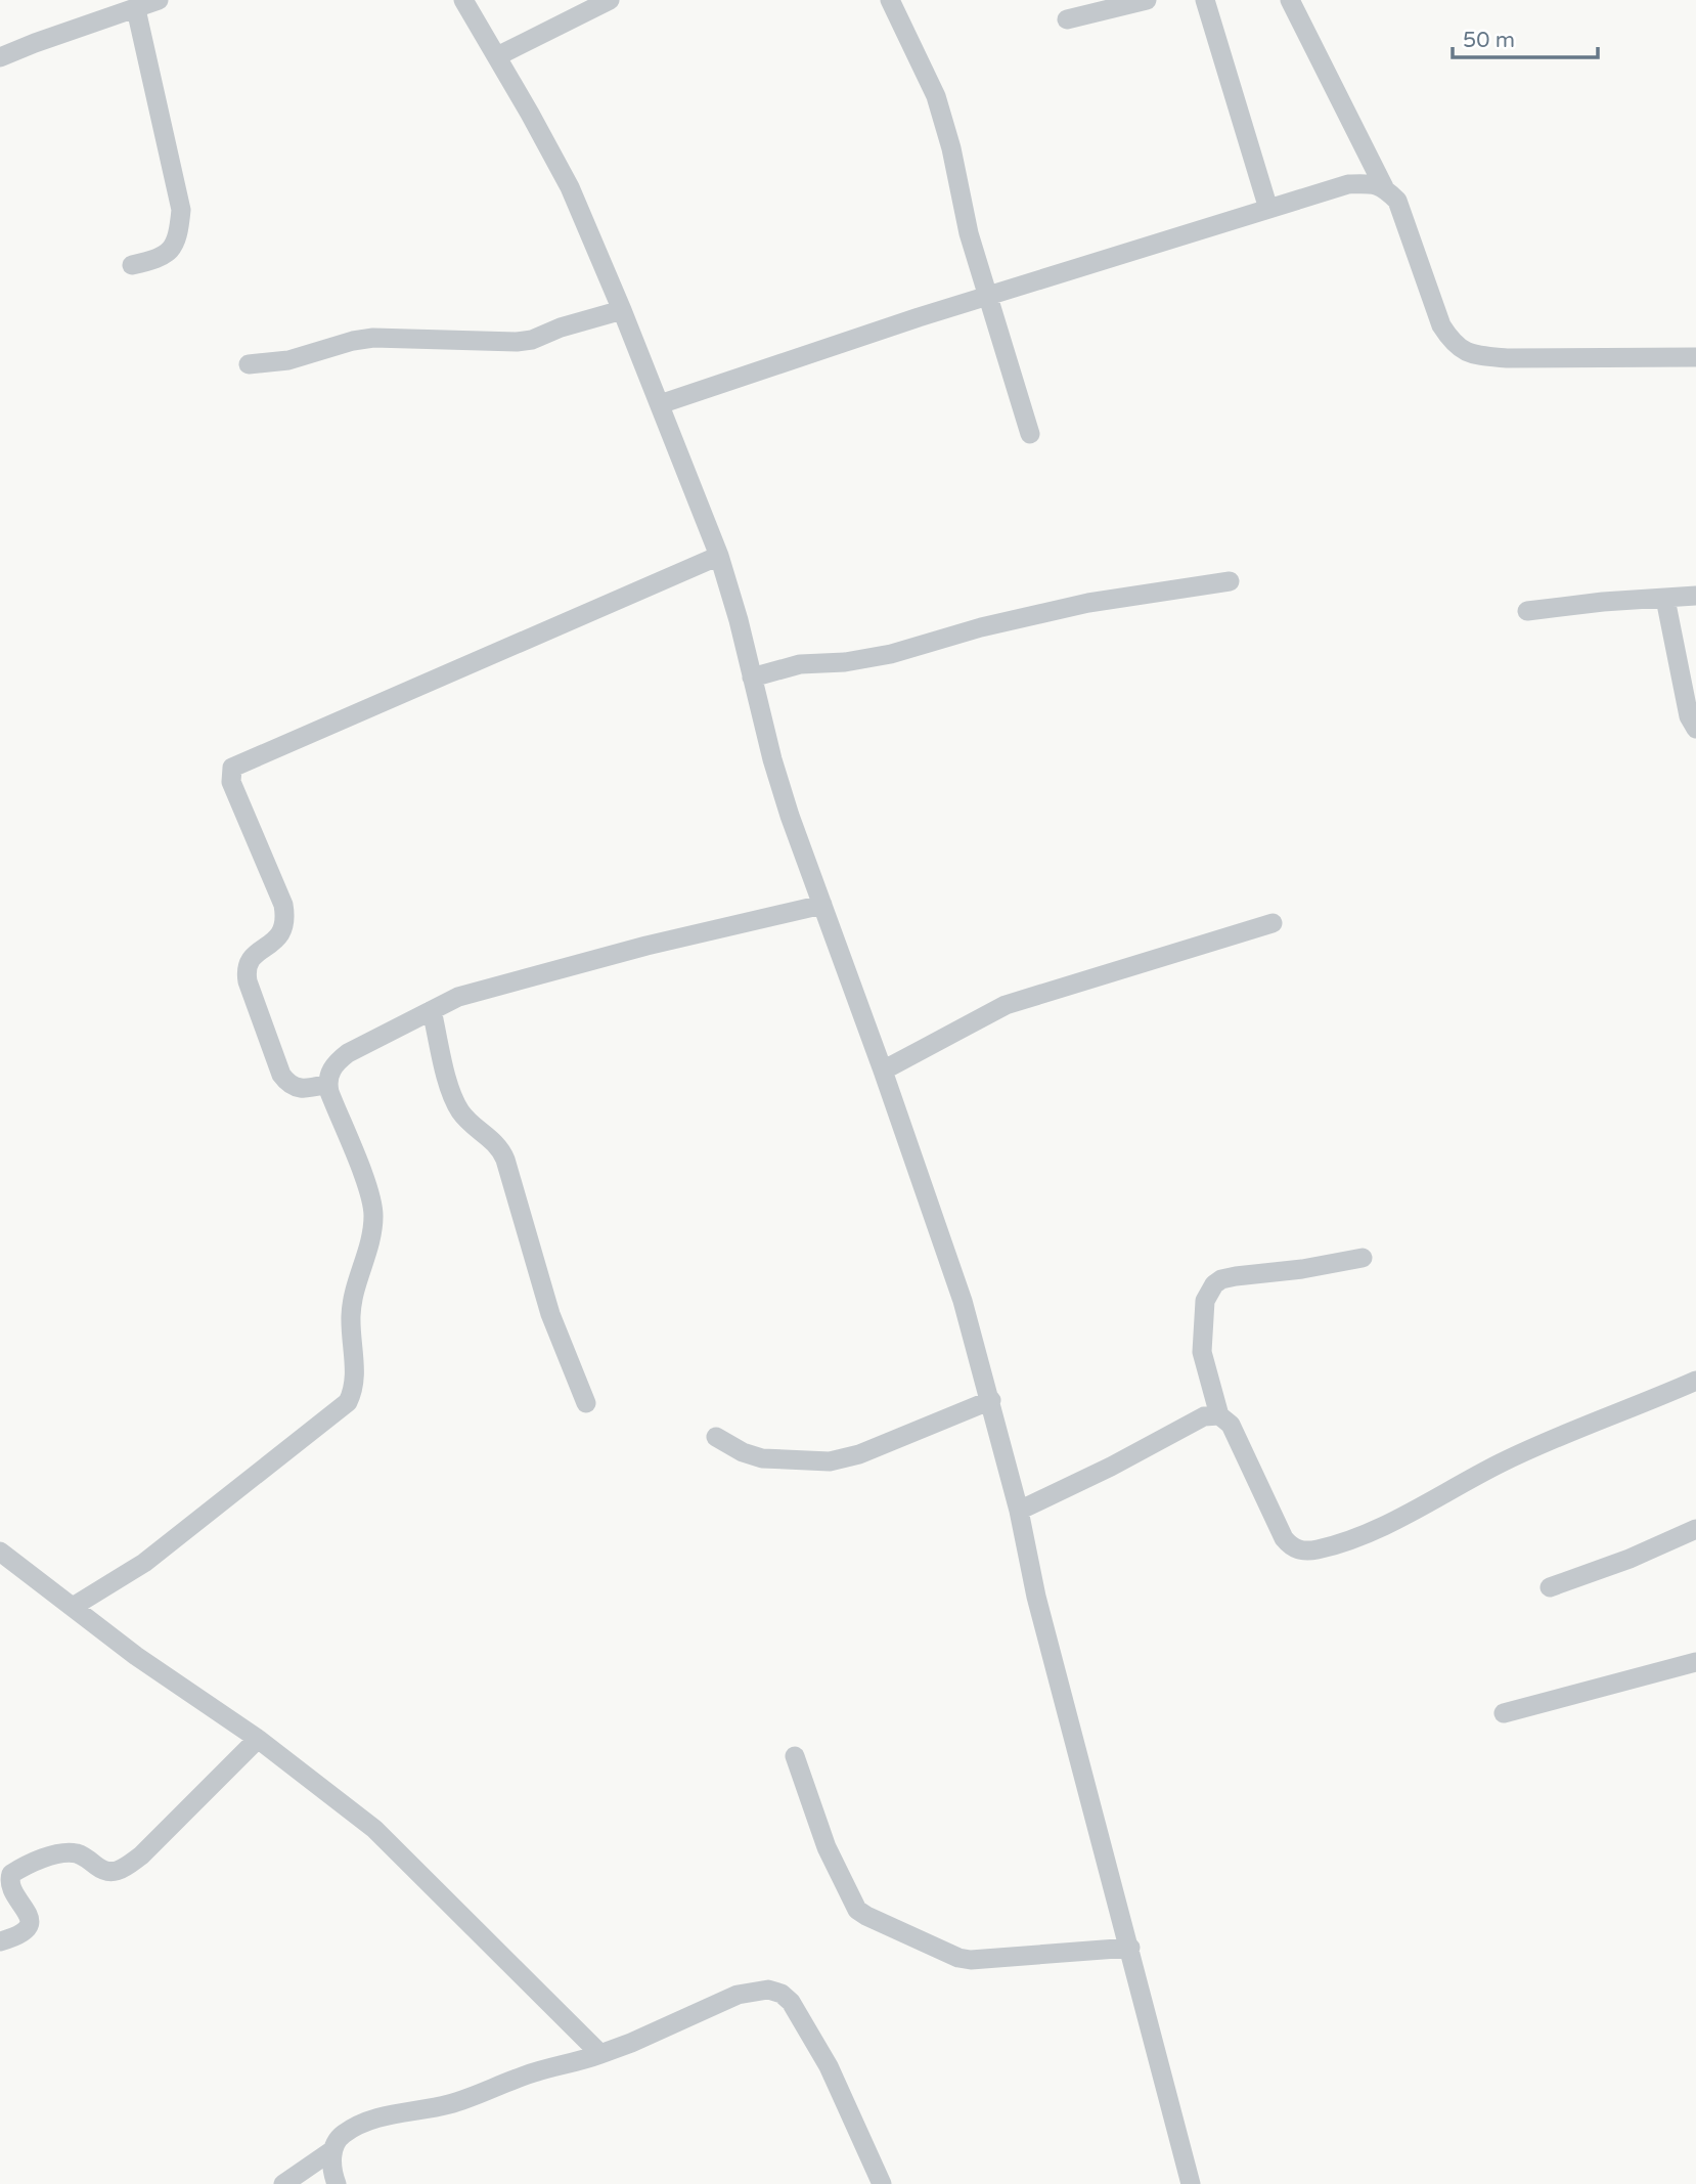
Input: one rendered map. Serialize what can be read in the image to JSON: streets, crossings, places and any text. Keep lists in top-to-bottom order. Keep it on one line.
{"scale_bar":"50 m"}
